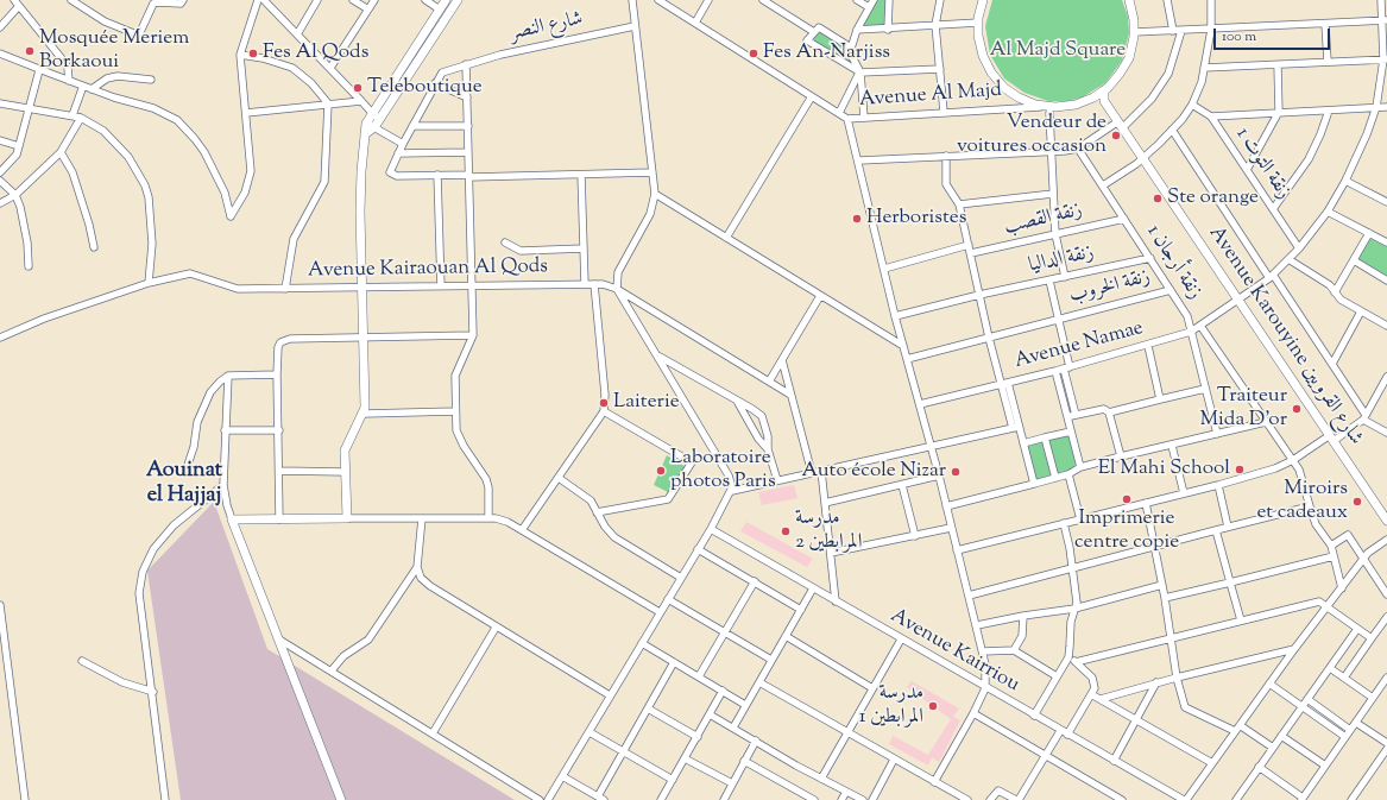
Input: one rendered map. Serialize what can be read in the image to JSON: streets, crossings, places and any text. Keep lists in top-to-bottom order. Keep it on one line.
{"streets":{"street":["شارع النصر","Avenue Al Majd","زنقة التوت 1","زنقة القصب","زنقة الداليا","زنقة أرجان 1","Avenue Kairaouan Al Qods","زنقة الخروب","Avenue Karouyine شارع القرويين","Avenue Namae","Avenue Kairriou"]},"crossings":[["زنقة التوت 1","Avenue Namae"],["زنقة القصب","زنقة أرجان 1"],["زنقة الداليا","زنقة أرجان 1"],["زنقة أرجان 1","زنقة الخروب"],["زنقة أرجان 1","Avenue Namae"],["Avenue Karouyine شارع القرويين","Avenue Namae"]],"districts":["Aouinat el Hajjaj"],"parks":["Al Majd Square"],"places":["Mosquée Meriem Borkaoui","Fes Al Qods","Fes An-Narjiss","Teleboutique","Vendeur de voitures occasion","Ste orange","Herboristes","Laiterie","Traiteur Mida D'or","El Mahi School","Laboratoire photos Paris","Auto école Nizar","Imprimerie centre copie","Miroirs et cadeaux","مدرسة المرابطين 2","مدرسة المرابطين 1"],"scale_bar":"100 m"}
